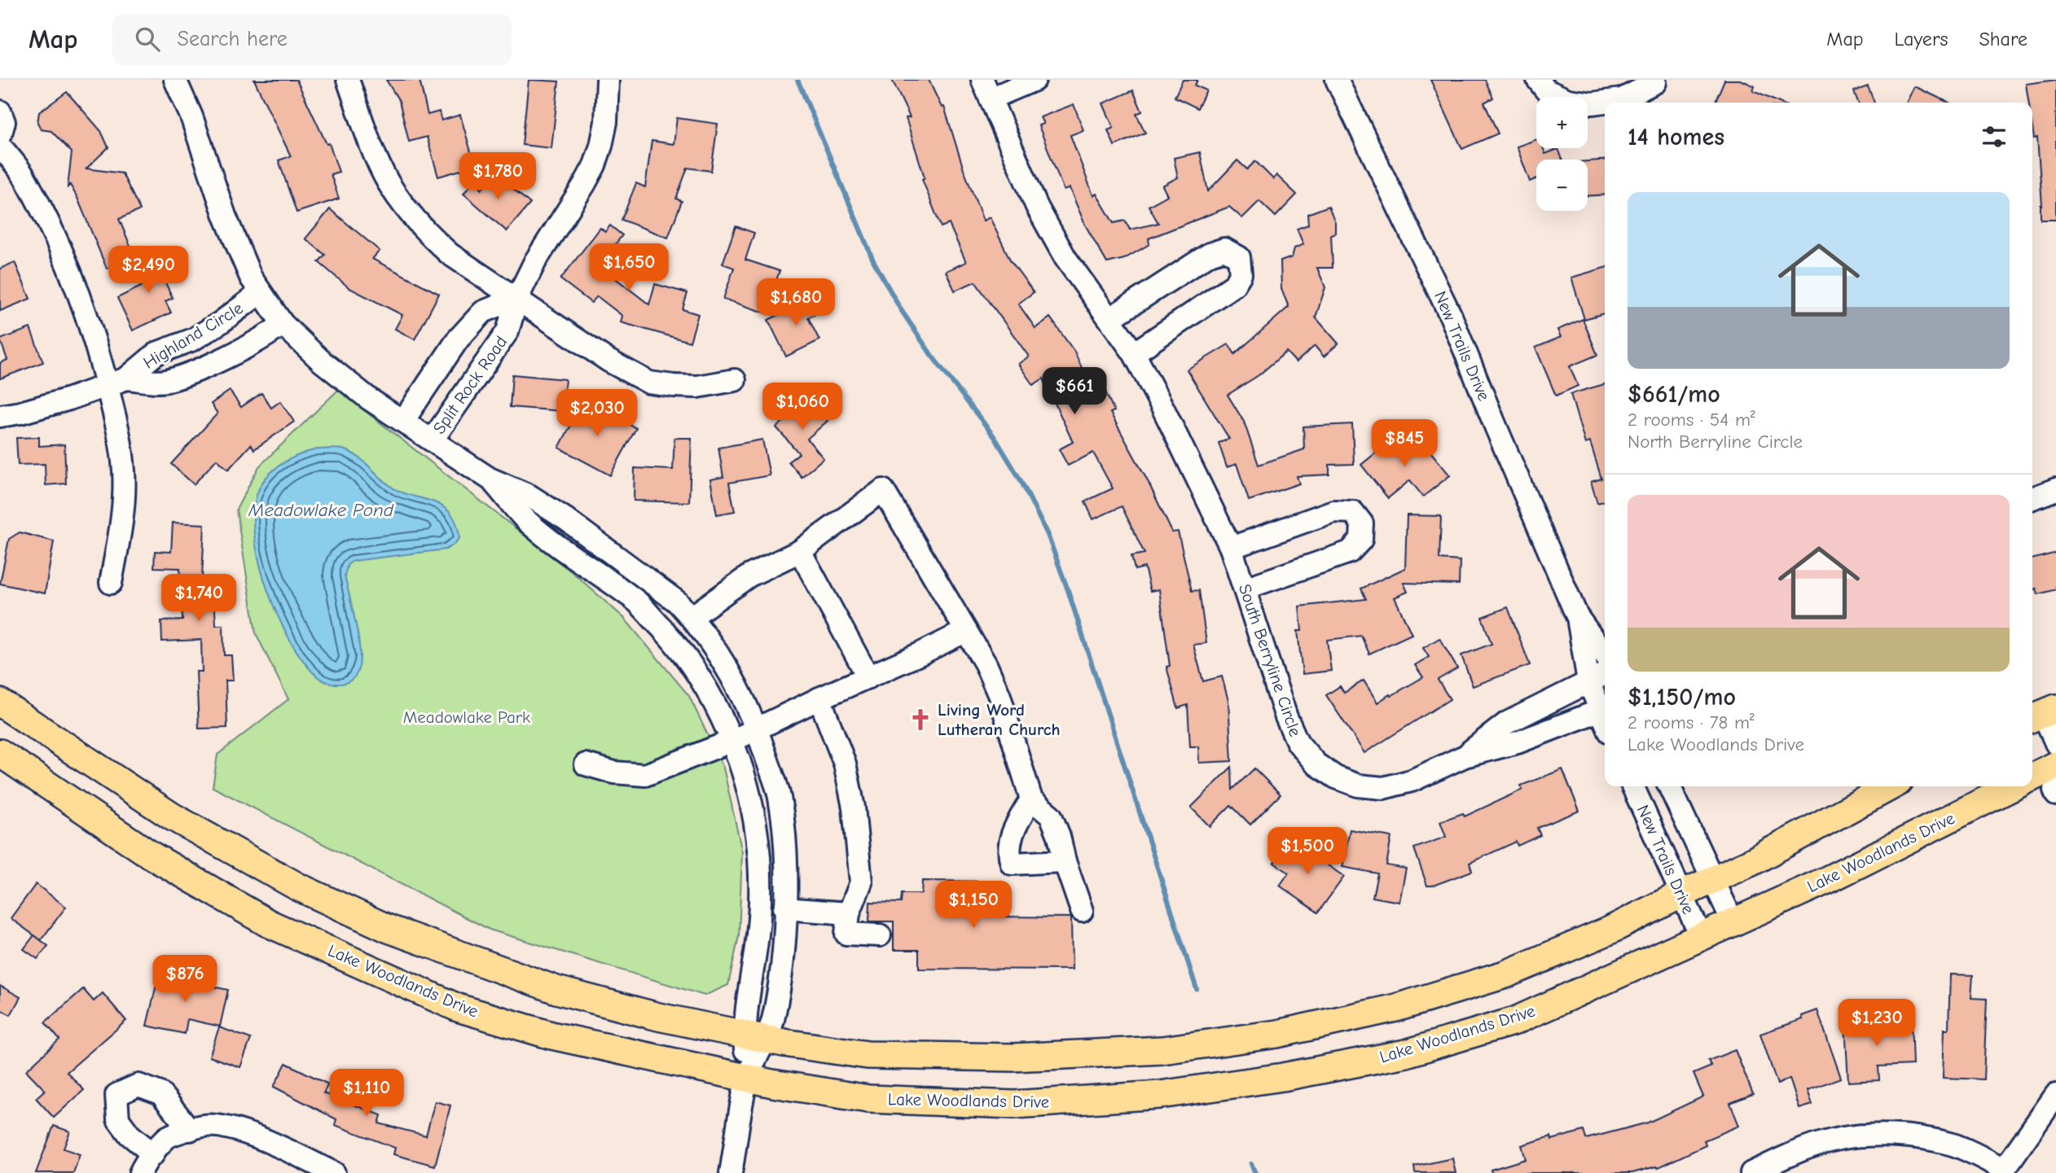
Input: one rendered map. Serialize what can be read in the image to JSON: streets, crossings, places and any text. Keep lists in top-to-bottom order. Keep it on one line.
{"streets":{"main road":["Lake Woodlands Drive"],"street":["Highland Circle","New Trails Drive","Split Rock Road","South Berryline Circle"]},"crossings":[["New Trails Drive","South Berryline Circle"],["New Trails Drive","Lake Woodlands Drive"]],"water":["Meadowlake Pond"],"parks":["Meadowlake Park"],"places":{"church":["Living Word Lutheran Church"]},"page":{"header":"Map","search":"Search here","nav":["Map","Layers","Share"],"map_buttons":["+","−"],"heading":"14 homes","price":["$1,780","$1,650","$2,490","$1,680","$661","$1,060","$2,030","$845","$1,740","$1,500","$1,150","$876","$1,230","$1,110"],"list":[{"name":"$661/mo","note":"2 rooms · 54 m² · North Berryline Circle"},{"name":"$1,150/mo","note":"2 rooms · 78 m² · Lake Woodlands Drive"}]}}
